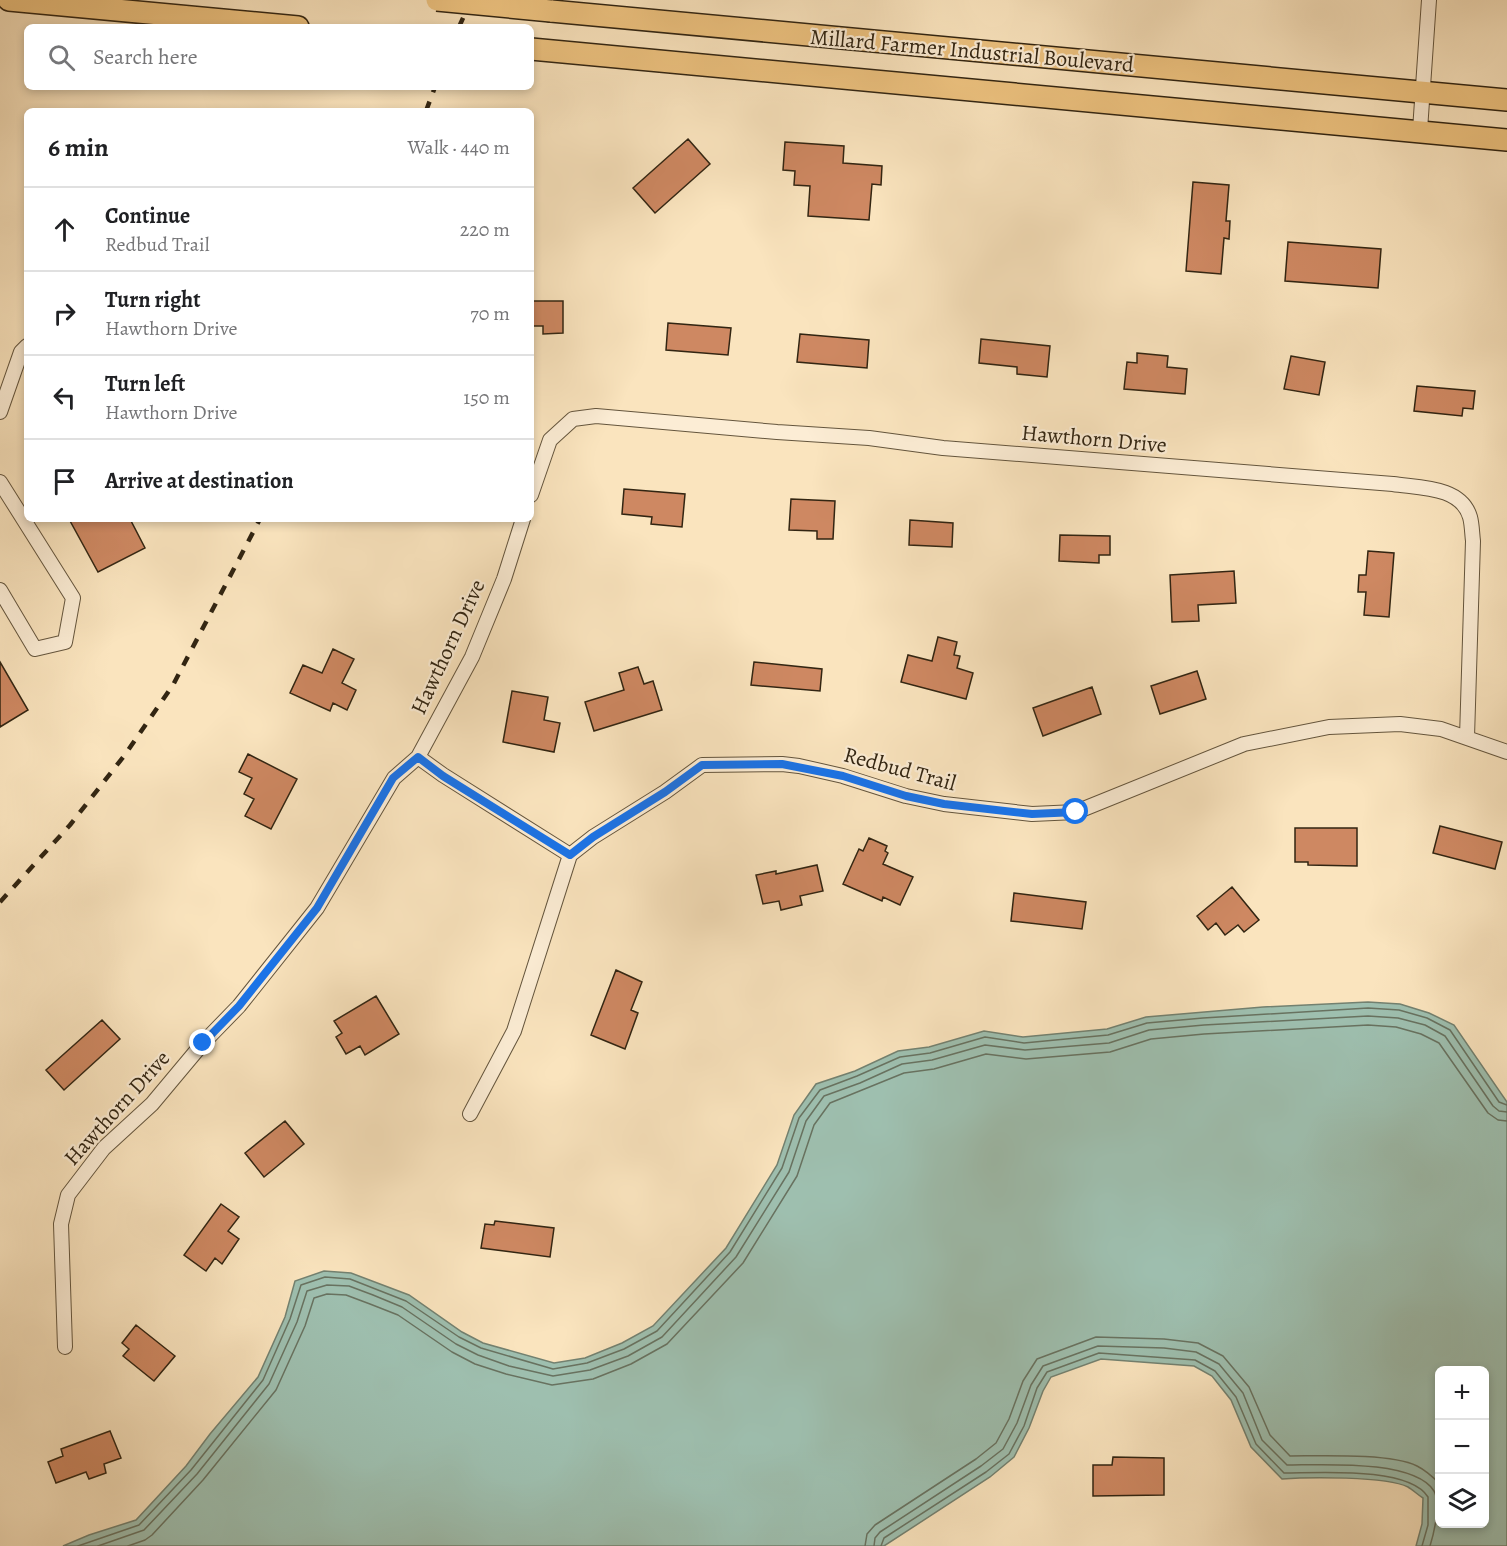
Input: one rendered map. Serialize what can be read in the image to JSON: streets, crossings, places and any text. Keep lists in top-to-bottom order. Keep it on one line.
{"streets":{"main road":["Millard Farmer Industrial Boulevard"],"street":["Hawthorn Drive","Redbud Trail"]},"crossings":[["Hawthorn Drive","Redbud Trail"]],"page":{"search":"Search here","heading":["6 min","Walk · 440 m"],"list":[["Continue","Redbud Trail","220 m"],["Turn right","Hawthorn Drive","70 m"],["Turn left","Hawthorn Drive","150 m"],"Arrive at destination"],"map_buttons":["+","−"]}}
